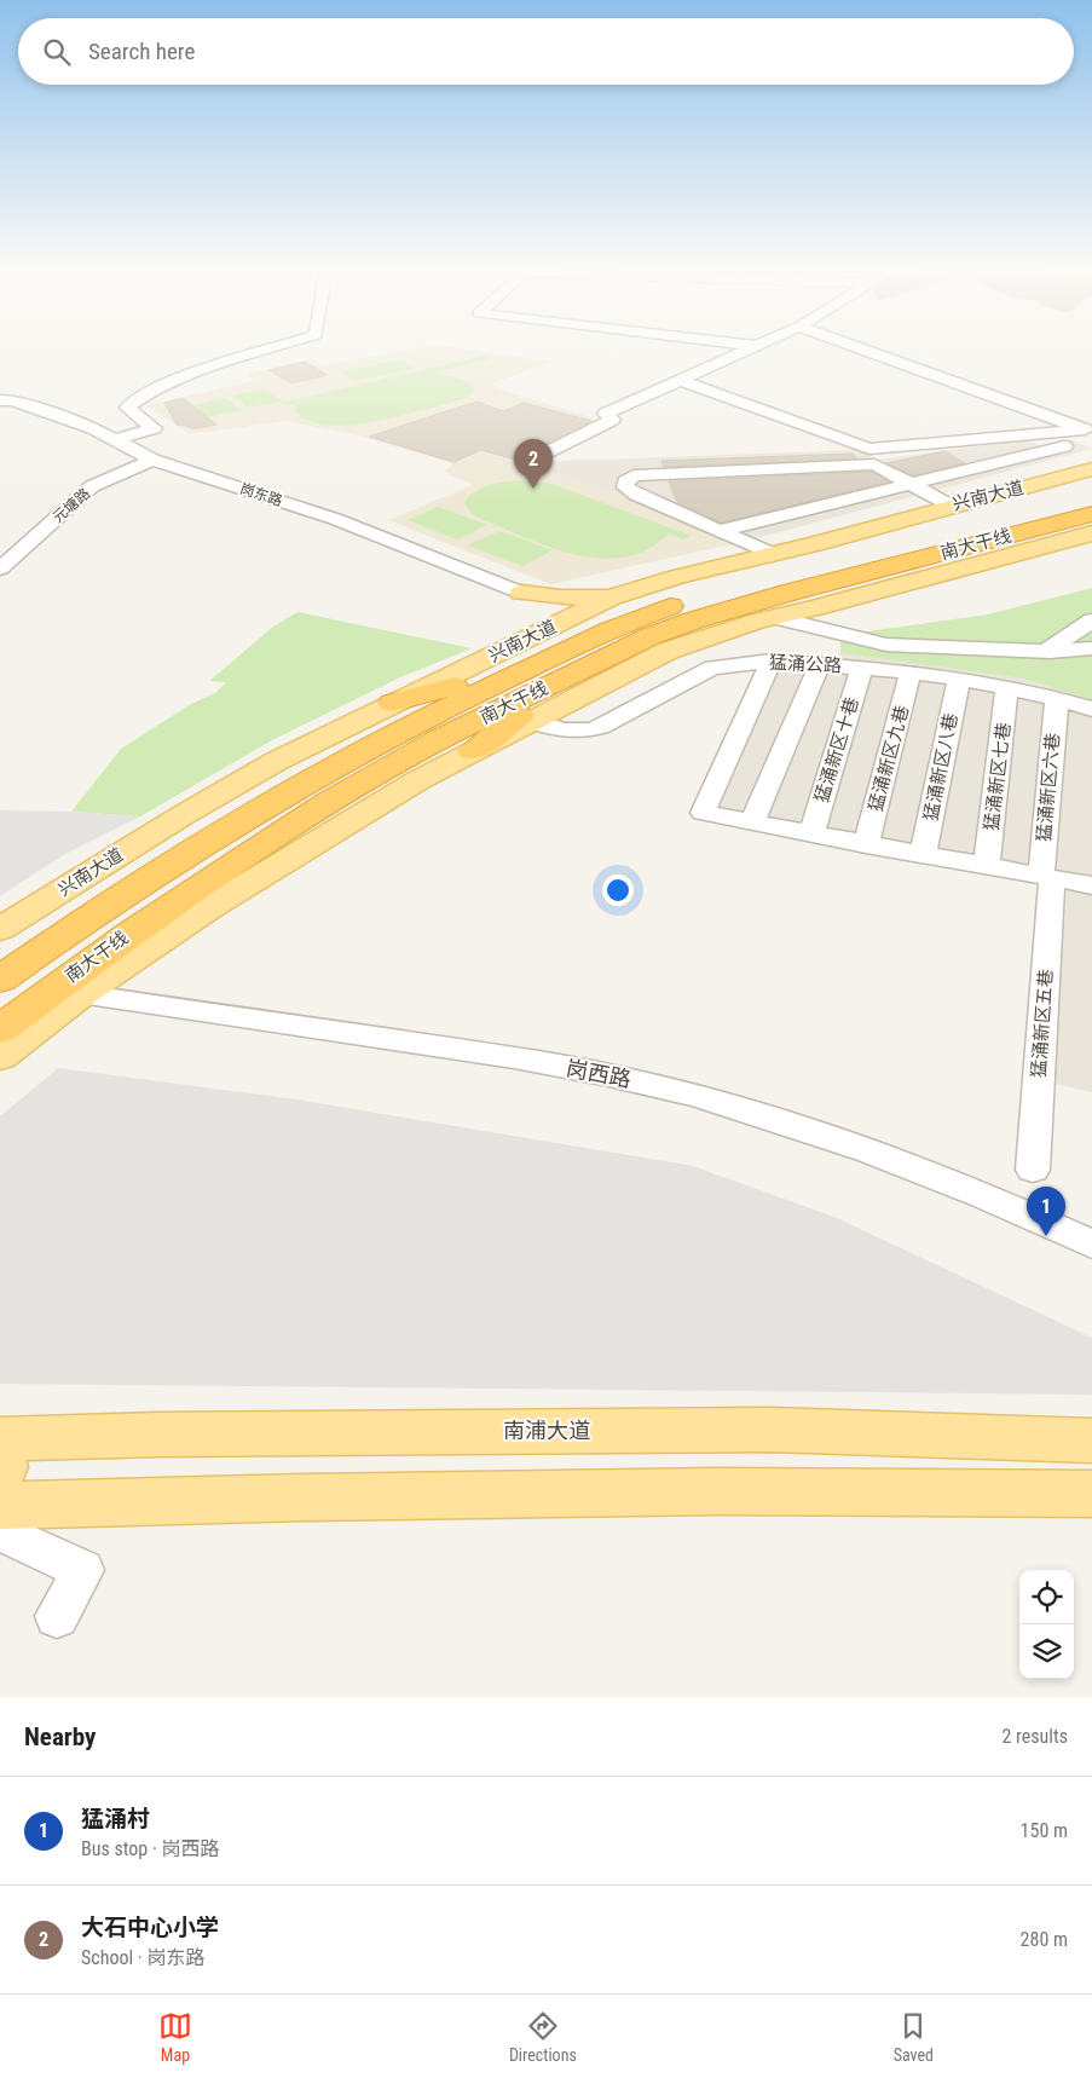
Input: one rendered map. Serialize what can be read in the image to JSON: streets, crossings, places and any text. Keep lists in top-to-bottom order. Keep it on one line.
{"streets":{"highway":["南大干线"],"main road":["兴南大道","南浦大道"],"street":["岗东路","元塘路","猛涌公路","猛涌新区十巷","猛涌新区九巷","猛涌新区八巷","猛涌新区七巷","猛涌新区六巷","猛涌新区五巷","岗西路"]},"crossings":[["岗东路","元塘路"],["兴南大道","南大干线"],["猛涌公路","猛涌新区十巷"],["猛涌公路","猛涌新区九巷"],["猛涌公路","猛涌新区八巷"],["猛涌公路","猛涌新区七巷"],["猛涌公路","猛涌新区六巷"],["猛涌新区六巷","猛涌新区五巷"]],"page":{"search":"Search here","pins":["2","1"],"heading":["Nearby","2 results"],"list":[{"mark":"1","name":"猛涌村","note":"Bus stop · 岗西路","value":"150 m"},{"mark":"2","name":"大石中心小学","note":"School · 岗东路","value":"280 m"}],"nav":["Map","Directions","Saved"]}}
